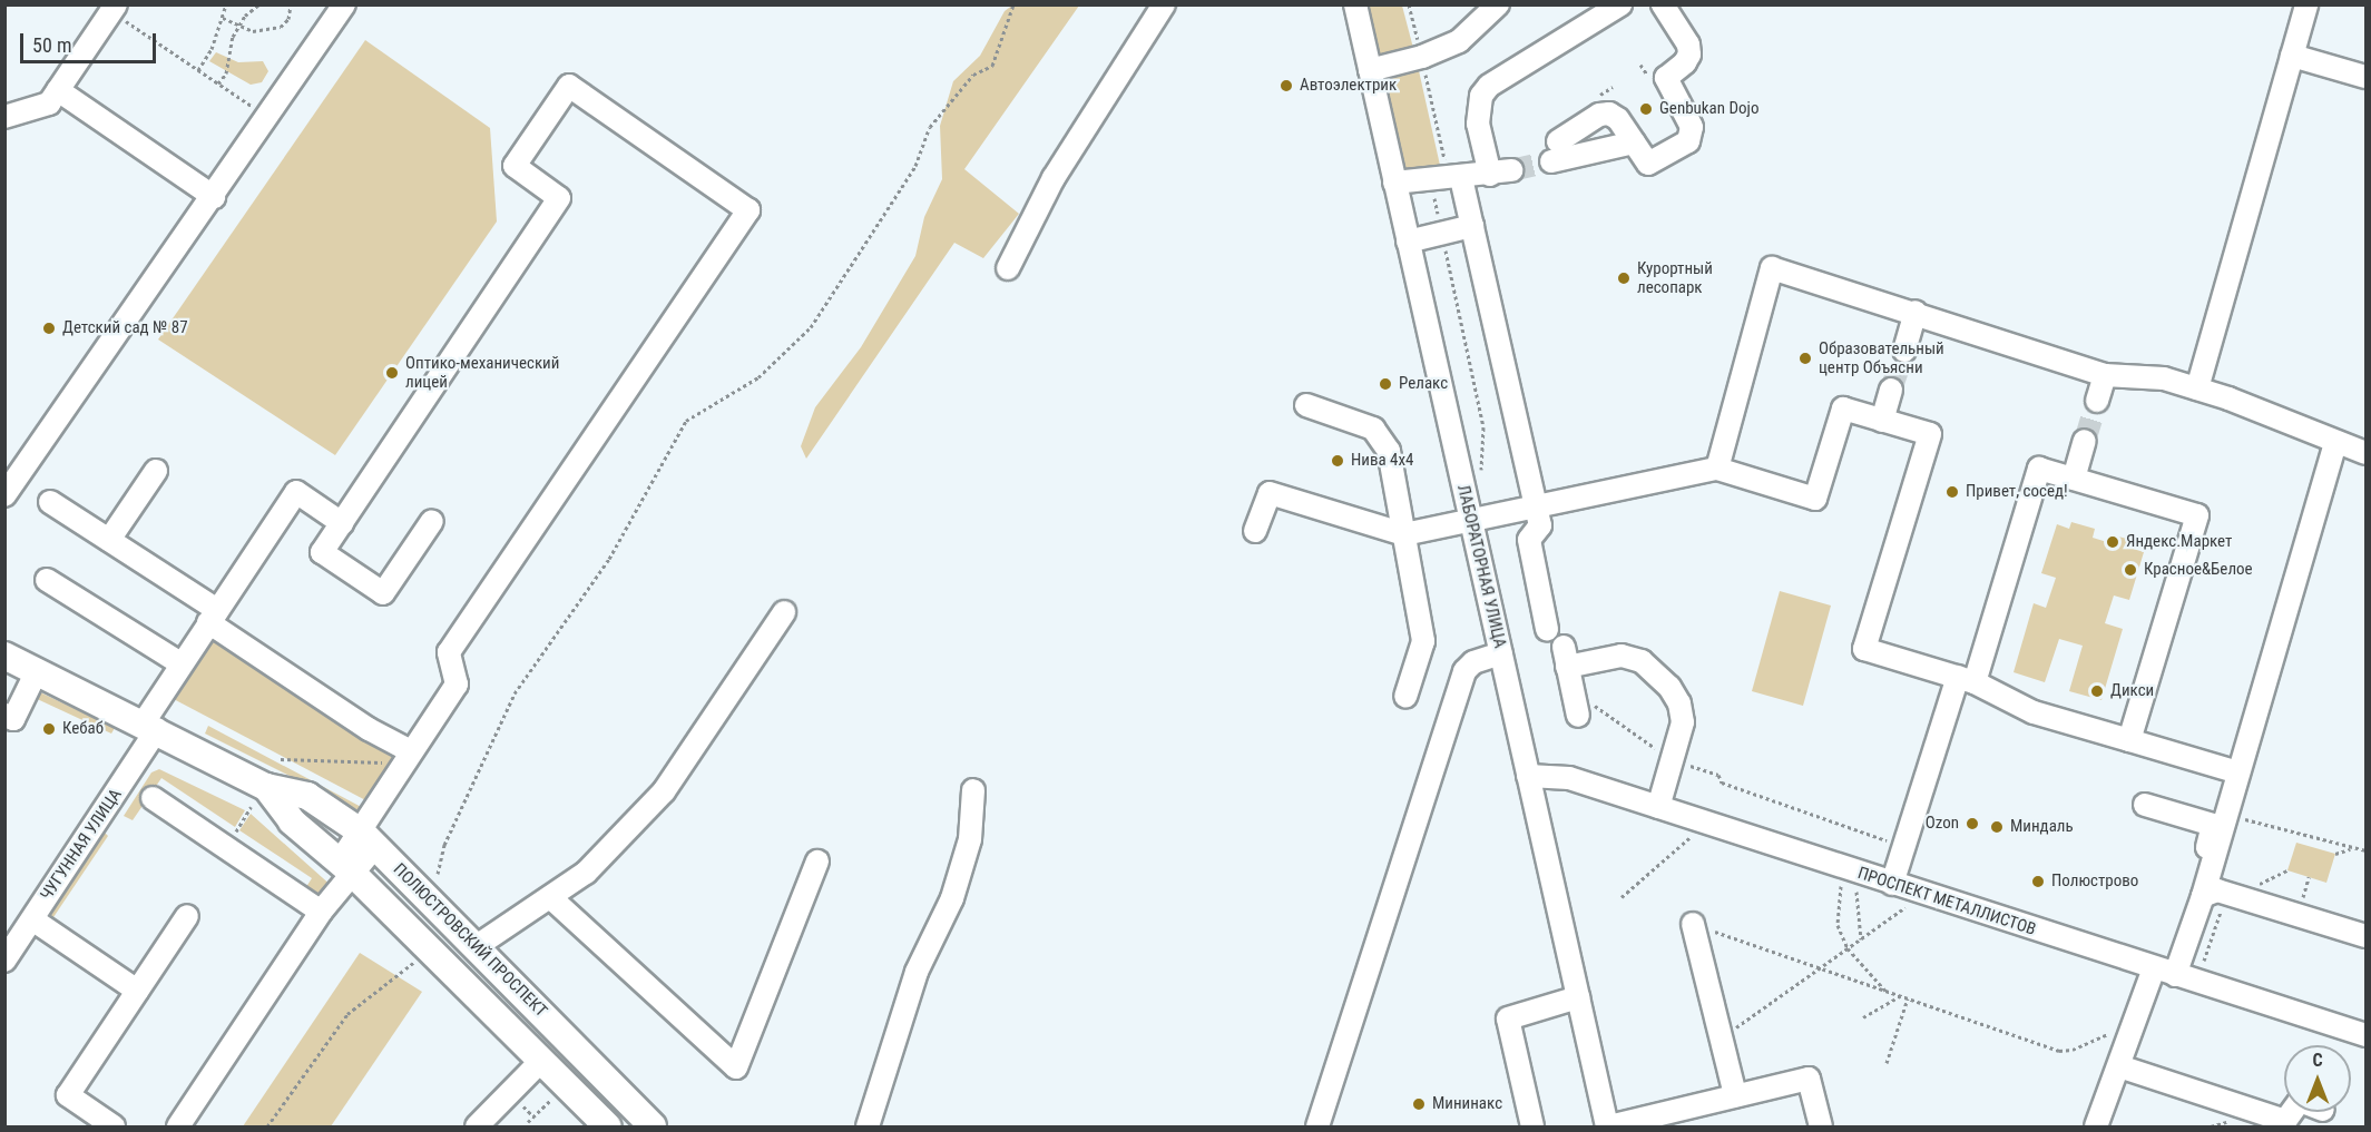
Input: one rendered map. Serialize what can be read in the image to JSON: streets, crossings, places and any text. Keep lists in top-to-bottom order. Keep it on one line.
{"streets":{"main road":["ПОЛЮСТРОВСКИЙ ПРОСПЕКТ"],"street":["ЛАБОРАТОРНАЯ УЛИЦА","ЧУГУННАЯ УЛИЦА","ПРОСПЕКТ МЕТАЛЛИСТОВ"]},"crossings":[["ЛАБОРАТОРНАЯ УЛИЦА","ПРОСПЕКТ МЕТАЛЛИСТОВ"],["ЧУГУННАЯ УЛИЦА","ПОЛЮСТРОВСКИЙ ПРОСПЕКТ"]],"places":["Автоэлектрик","Genbukan Dojo","Курортный лесопарк","Детский сад № 87","Образовательный центр Объясни","Оптико-механический лицей","Релакс","Нива 4х4","Привет, сосед!","Яндекс.Маркет","Красное&Белое","Дикси","Кебаб","Ozon","Миндаль","Полюстрово","Мининакс"],"scale_bar":"50 m","north":"top"}
